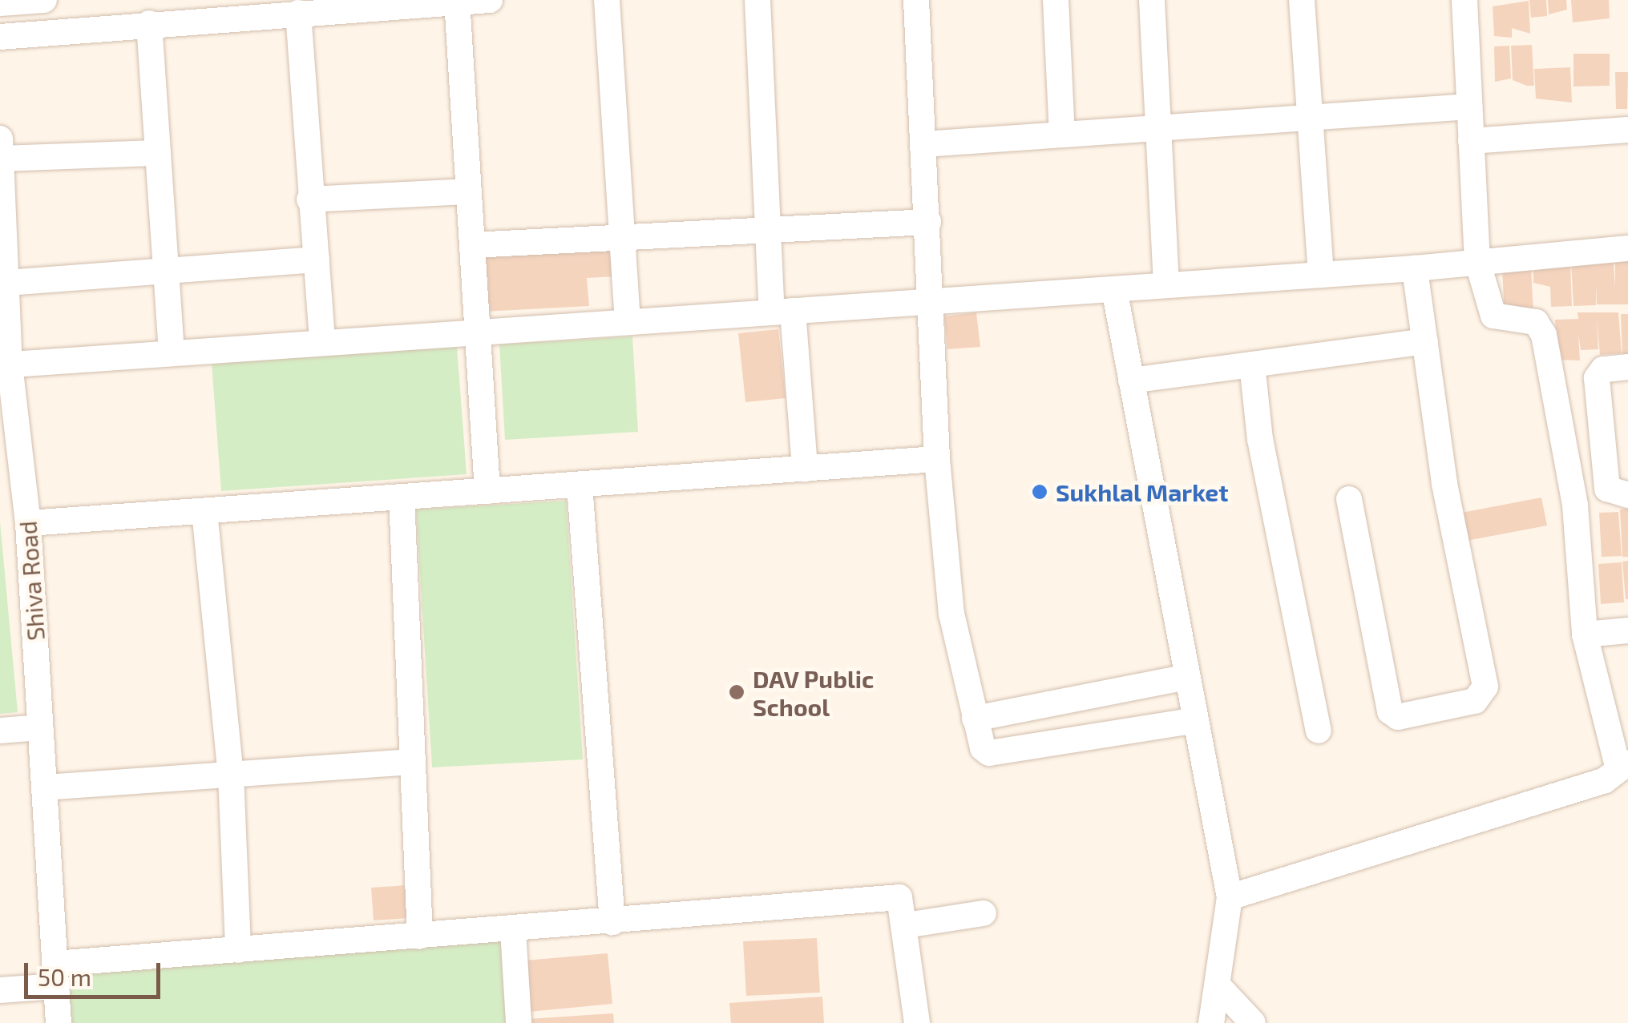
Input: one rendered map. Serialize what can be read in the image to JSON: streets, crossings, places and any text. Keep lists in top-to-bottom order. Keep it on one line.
{"streets":{"street":["Shiva Road"]},"places":["Sukhlal Market","DAV Public School"],"scale_bar":"50 m"}
